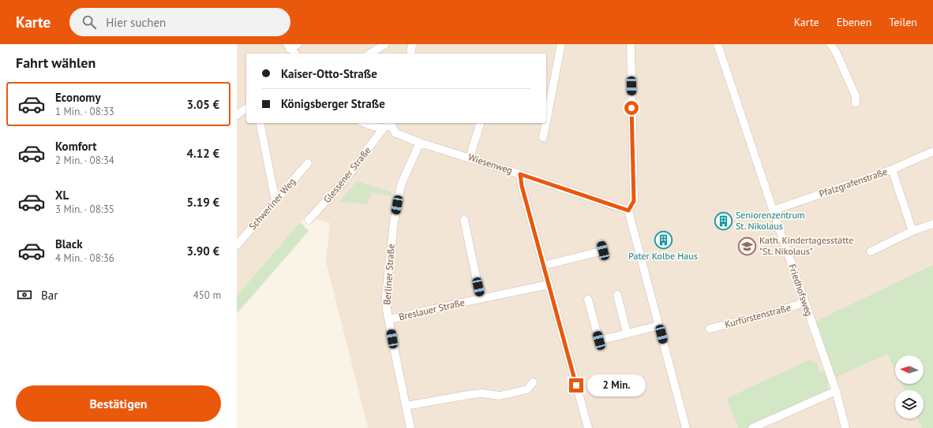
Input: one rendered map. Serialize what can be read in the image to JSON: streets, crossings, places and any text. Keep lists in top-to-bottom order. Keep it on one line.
{"streets":{"street":["Wiesenweg","Glessener Straße","Pfalzgrafenstraße","Schweriner Weg","Berliner Straße","Friedhofsweg","Breslauer Straße","Kurfürstenstraße"]},"crossings":[["Wiesenweg","Glessener Straße"],["Wiesenweg","Berliner Straße"],["Pfalzgrafenstraße","Friedhofsweg"],["Berliner Straße","Breslauer Straße"],["Friedhofsweg","Kurfürstenstraße"]],"places":{"building":["Seniorenzentrum St. Nikolaus","Pater Kolbe Haus"],"school or university":["Kath. Kindertagesstätte \"St. Nikolaus\""]},"north":"left","page":{"header":"Karte","search":"Hier suchen","nav":["Karte","Ebenen","Teilen"],"heading":"Fahrt wählen","banner":["Kaiser-Otto-Straße","Königsberger Straße"],"list":[{"name":"Economy","note":"1 Min. · 08:33","value":"3.05 €"},{"name":"Komfort","note":"2 Min. · 08:34","value":"4.12 €"},{"name":"XL","note":"3 Min. · 08:35","value":"5.19 €"},{"name":"Black","note":"4 Min. · 08:36","value":"3.90 €"}],"pay":["Bar","450 m"],"bubble":"2 Min.","buttons":"Bestätigen"}}
